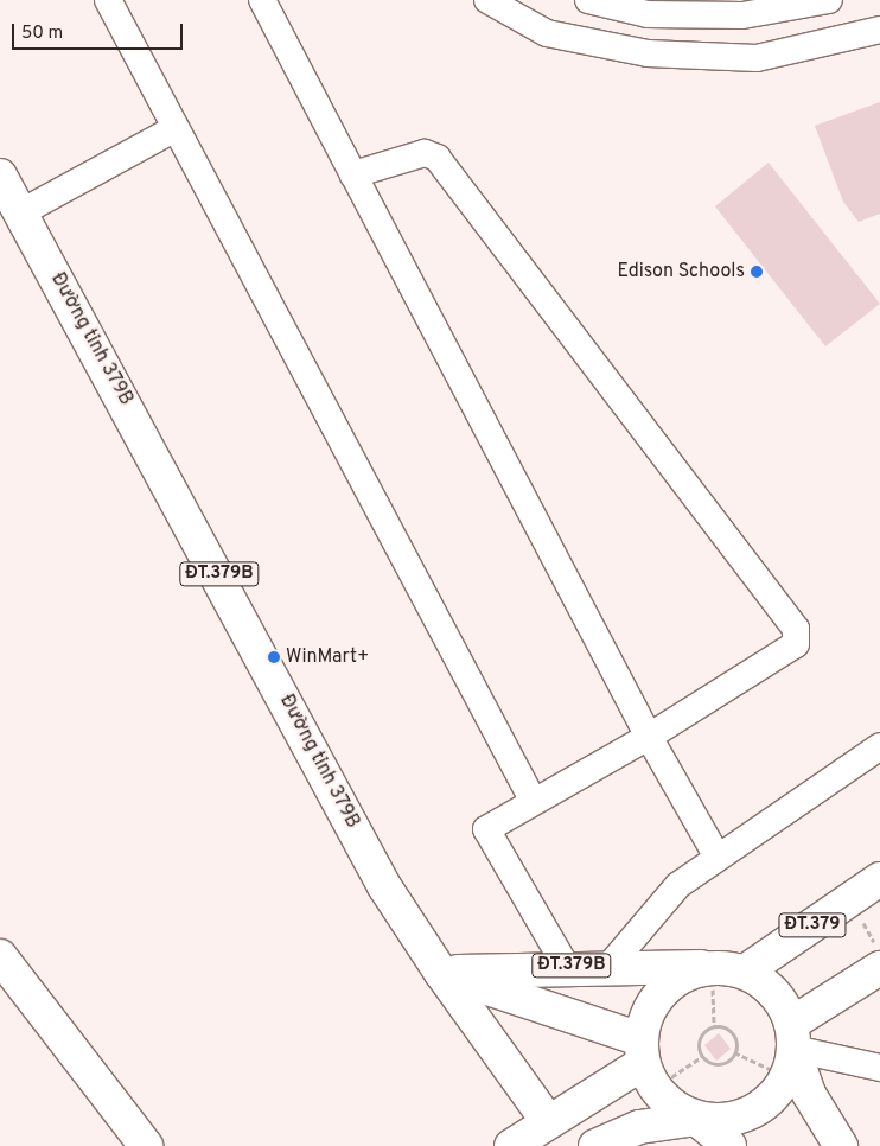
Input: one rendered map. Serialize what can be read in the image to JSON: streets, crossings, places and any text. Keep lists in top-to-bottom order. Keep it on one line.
{"streets":{"main road":["Đường tỉnh 379B","ĐT.379B","ĐT.379"]},"crossings":[["Đường tỉnh 379B","ĐT.379B"]],"places":["Edison Schools","WinMart+"],"scale_bar":"50 m"}
